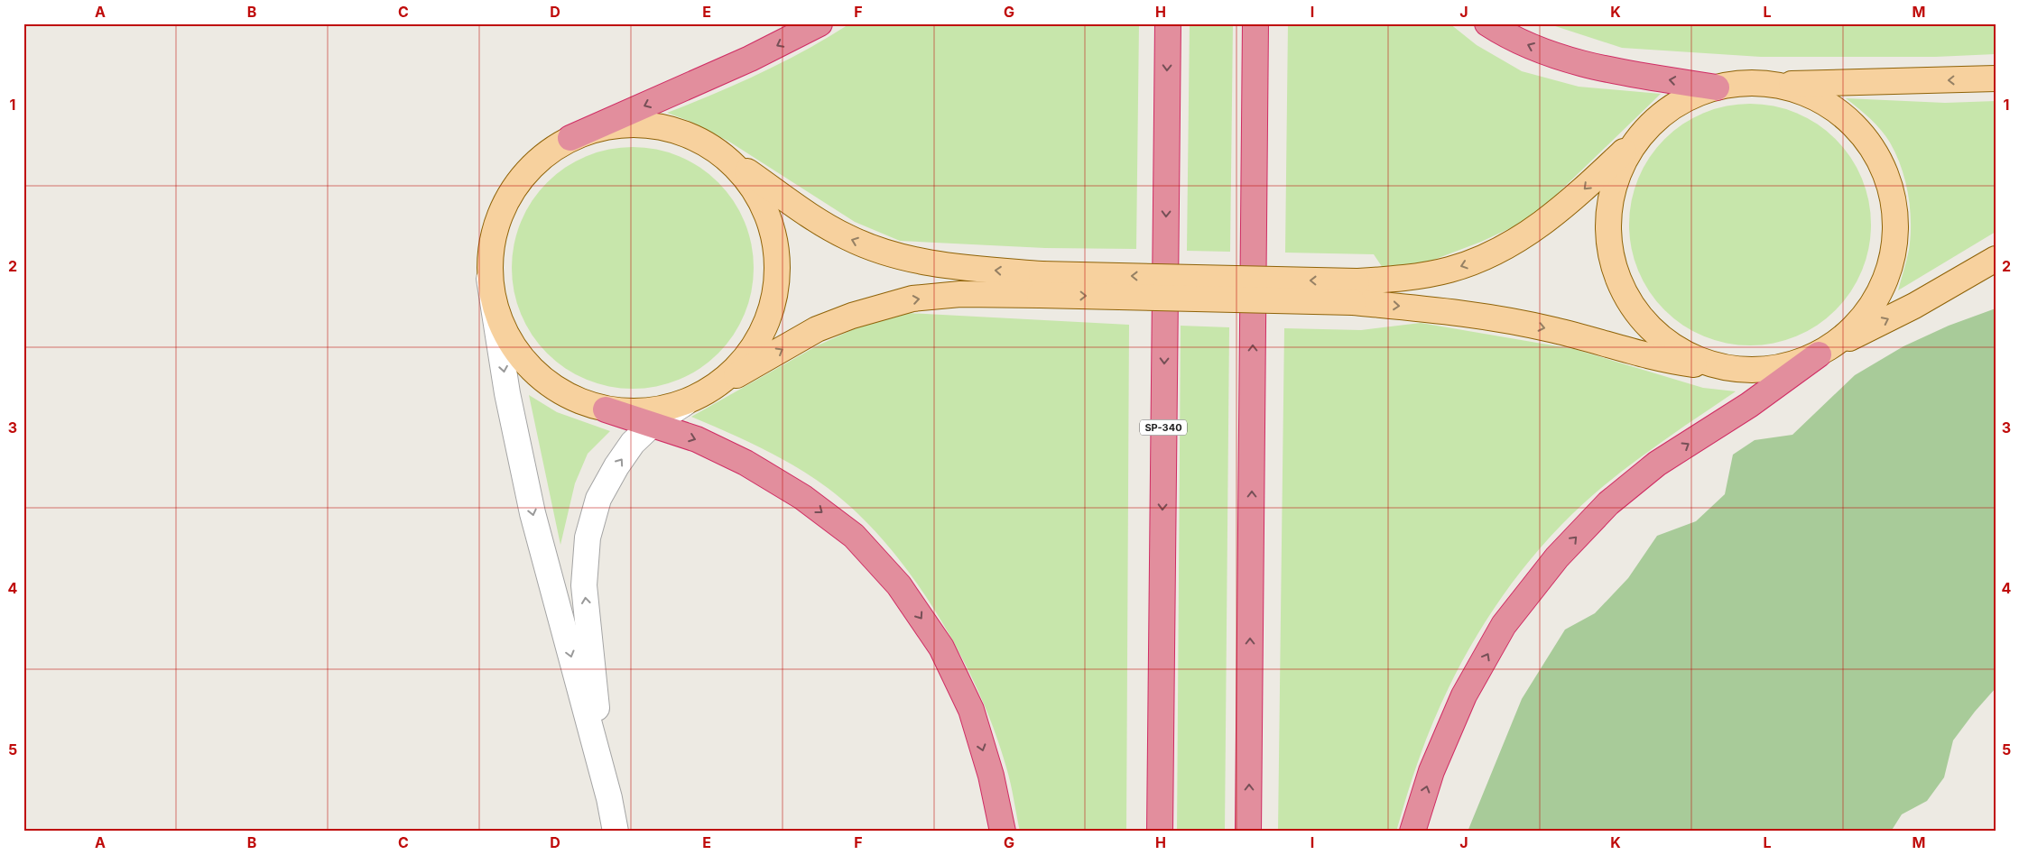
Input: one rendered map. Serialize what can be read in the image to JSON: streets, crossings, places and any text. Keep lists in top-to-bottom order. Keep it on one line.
{"streets":{"highway":["SP-340"]},"grid":{"columns":["A","B","C","D","E","F","G","H","I","J","K","L","M"],"rows":["1","2","3","4","5"]}}
